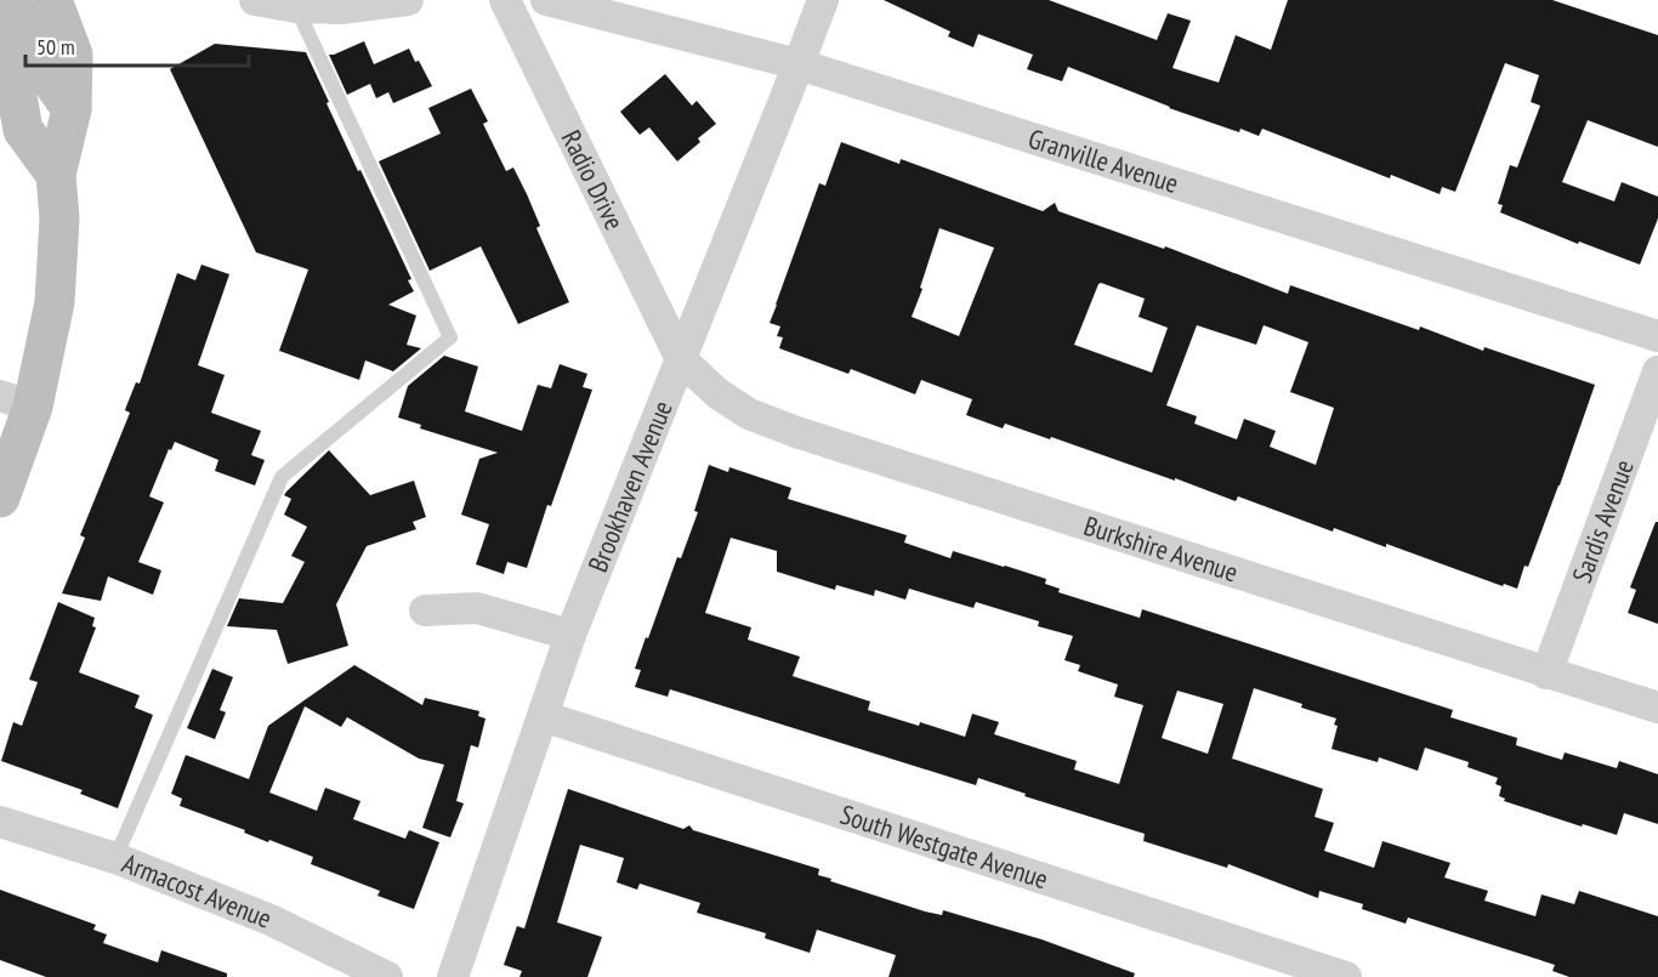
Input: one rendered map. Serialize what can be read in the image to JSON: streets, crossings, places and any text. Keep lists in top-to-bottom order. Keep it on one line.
{"streets":{"street":["Granville Avenue","Radio Drive","Brookhaven Avenue","Sardis Avenue","Burkshire Avenue","South Westgate Avenue","Armacost Avenue"]},"crossings":[["Granville Avenue","Brookhaven Avenue"],["Radio Drive","Brookhaven Avenue"],["Radio Drive","Burkshire Avenue"],["Brookhaven Avenue","Burkshire Avenue"],["Brookhaven Avenue","South Westgate Avenue"],["Sardis Avenue","Burkshire Avenue"]],"scale_bar":"50 m"}
